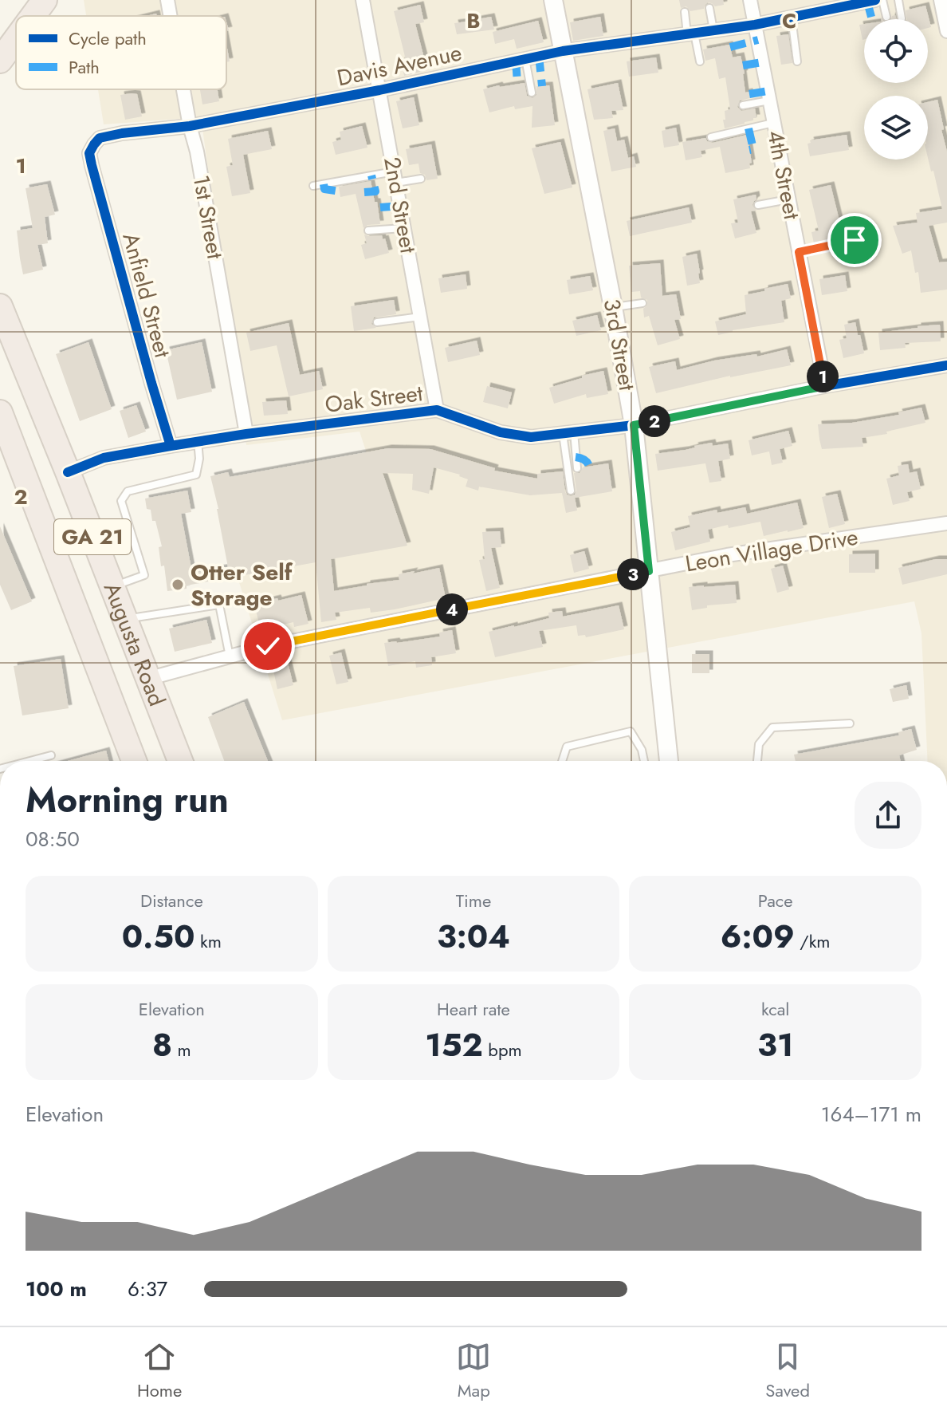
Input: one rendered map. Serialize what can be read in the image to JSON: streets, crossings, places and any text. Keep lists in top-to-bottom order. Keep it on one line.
{"streets":{"highway":["GA 21","Augusta Road"],"street":["Davis Avenue","4th Street","2nd Street","1st Street","Anfield Street","3rd Street","Oak Street","Leon Village Drive"]},"crossings":[["Davis Avenue","4th Street"],["Davis Avenue","2nd Street"],["Davis Avenue","1st Street"],["Davis Avenue","Anfield Street"],["Davis Avenue","3rd Street"],["4th Street","Oak Street"],["2nd Street","Oak Street"],["1st Street","Oak Street"],["Anfield Street","Oak Street"],["3rd Street","Oak Street"],["3rd Street","Leon Village Drive"],["Oak Street","Augusta Road"],["Leon Village Drive","Augusta Road"]],"places":["Otter Self Storage"],"legend":["Cycle path","Path"],"page":{"pins":["1","2","3","4"],"heading":["Morning run","08:50"],"stats":[["Distance","0.50 km"],["Time","3:04"],["Pace","6:09 /km"],["Elevation","8 m"],["Heart rate","152 bpm"],["kcal","31"]],"chart":["Elevation","164–171 m"],"list":[{"name":"100 m","note":"6:37"}],"tabs":["Home","Map","Saved"]},"grid":{"columns":["B","C"],"rows":["1","2"]}}
